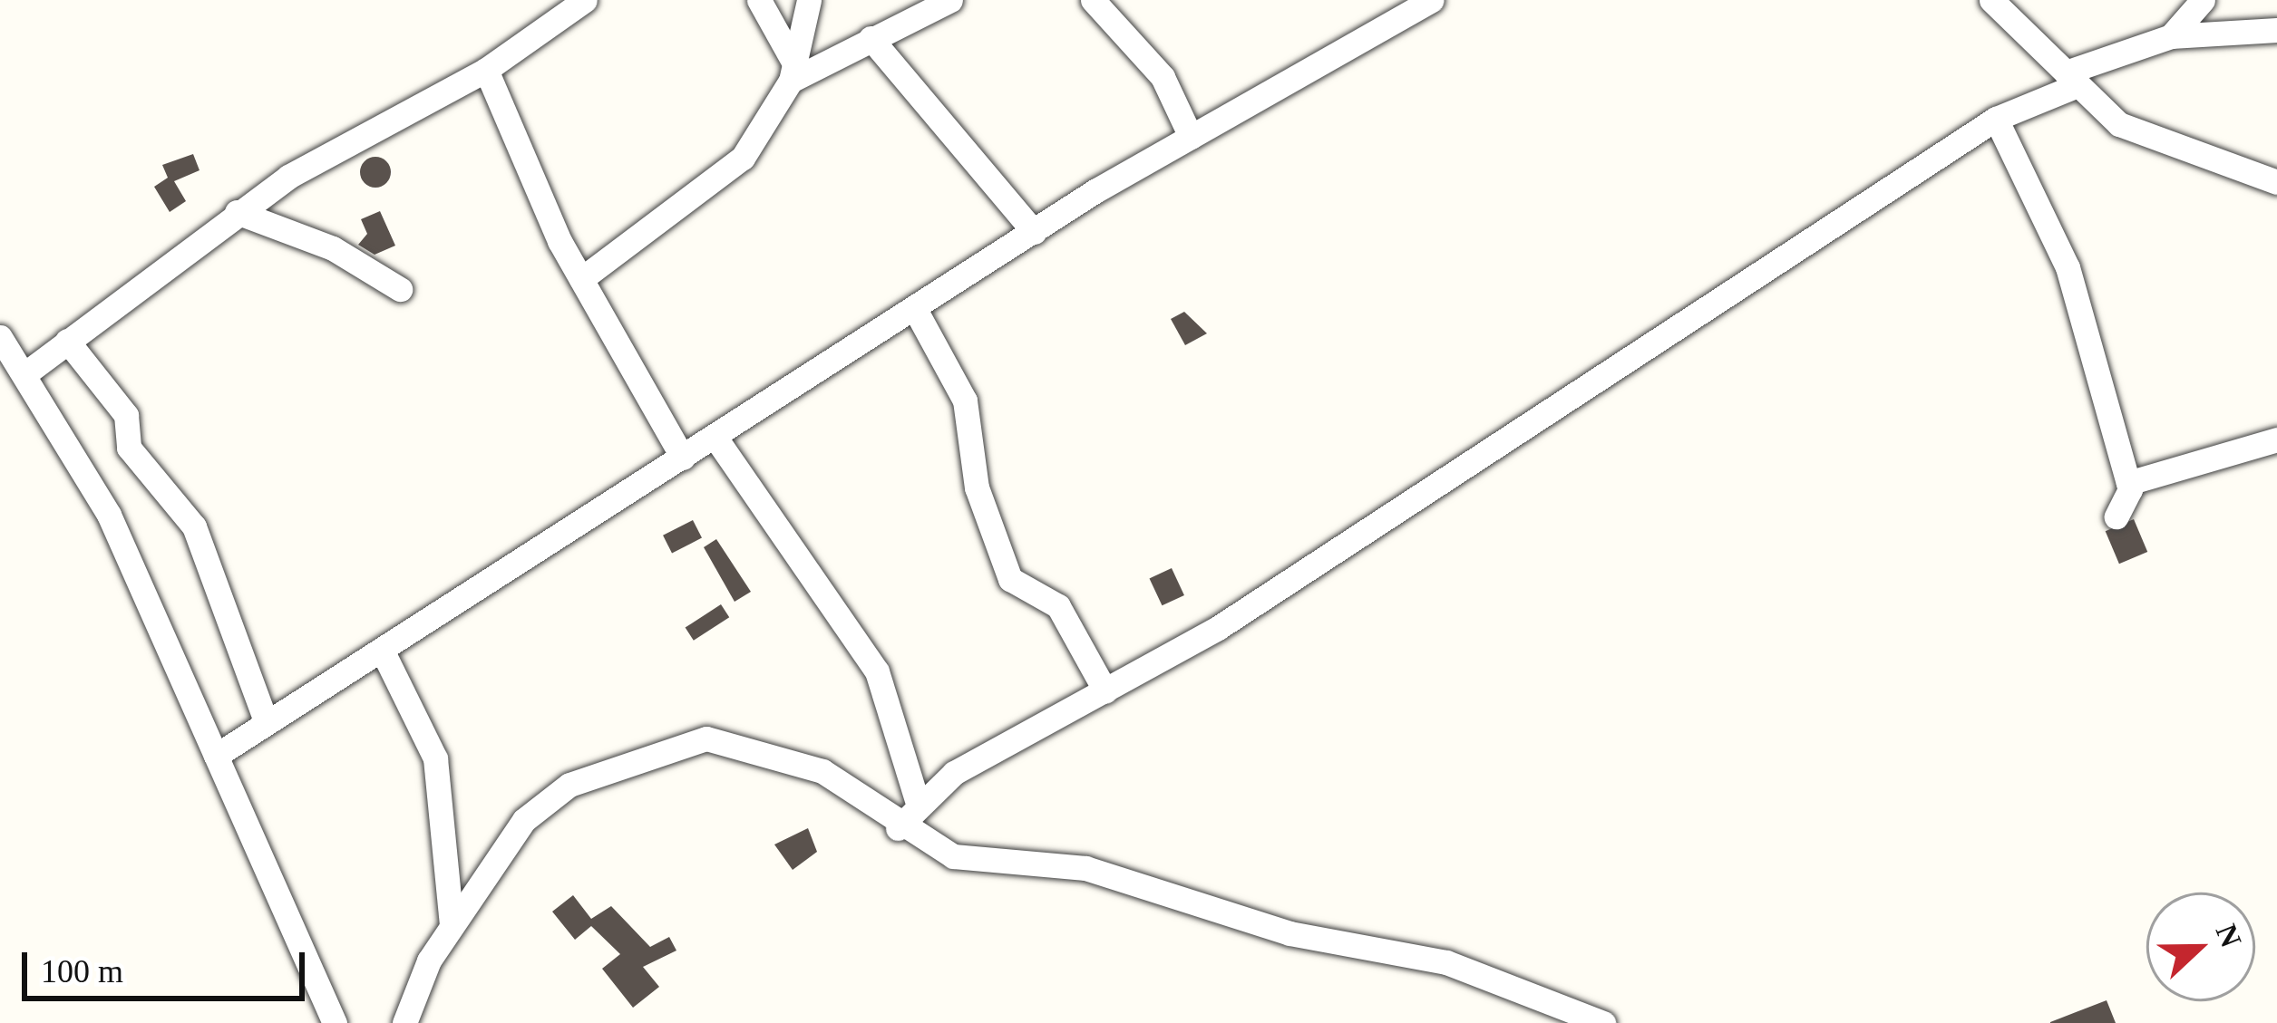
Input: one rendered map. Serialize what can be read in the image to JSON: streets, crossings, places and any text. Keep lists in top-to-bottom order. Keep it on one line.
{"scale_bar":"100 m","north":"right"}
